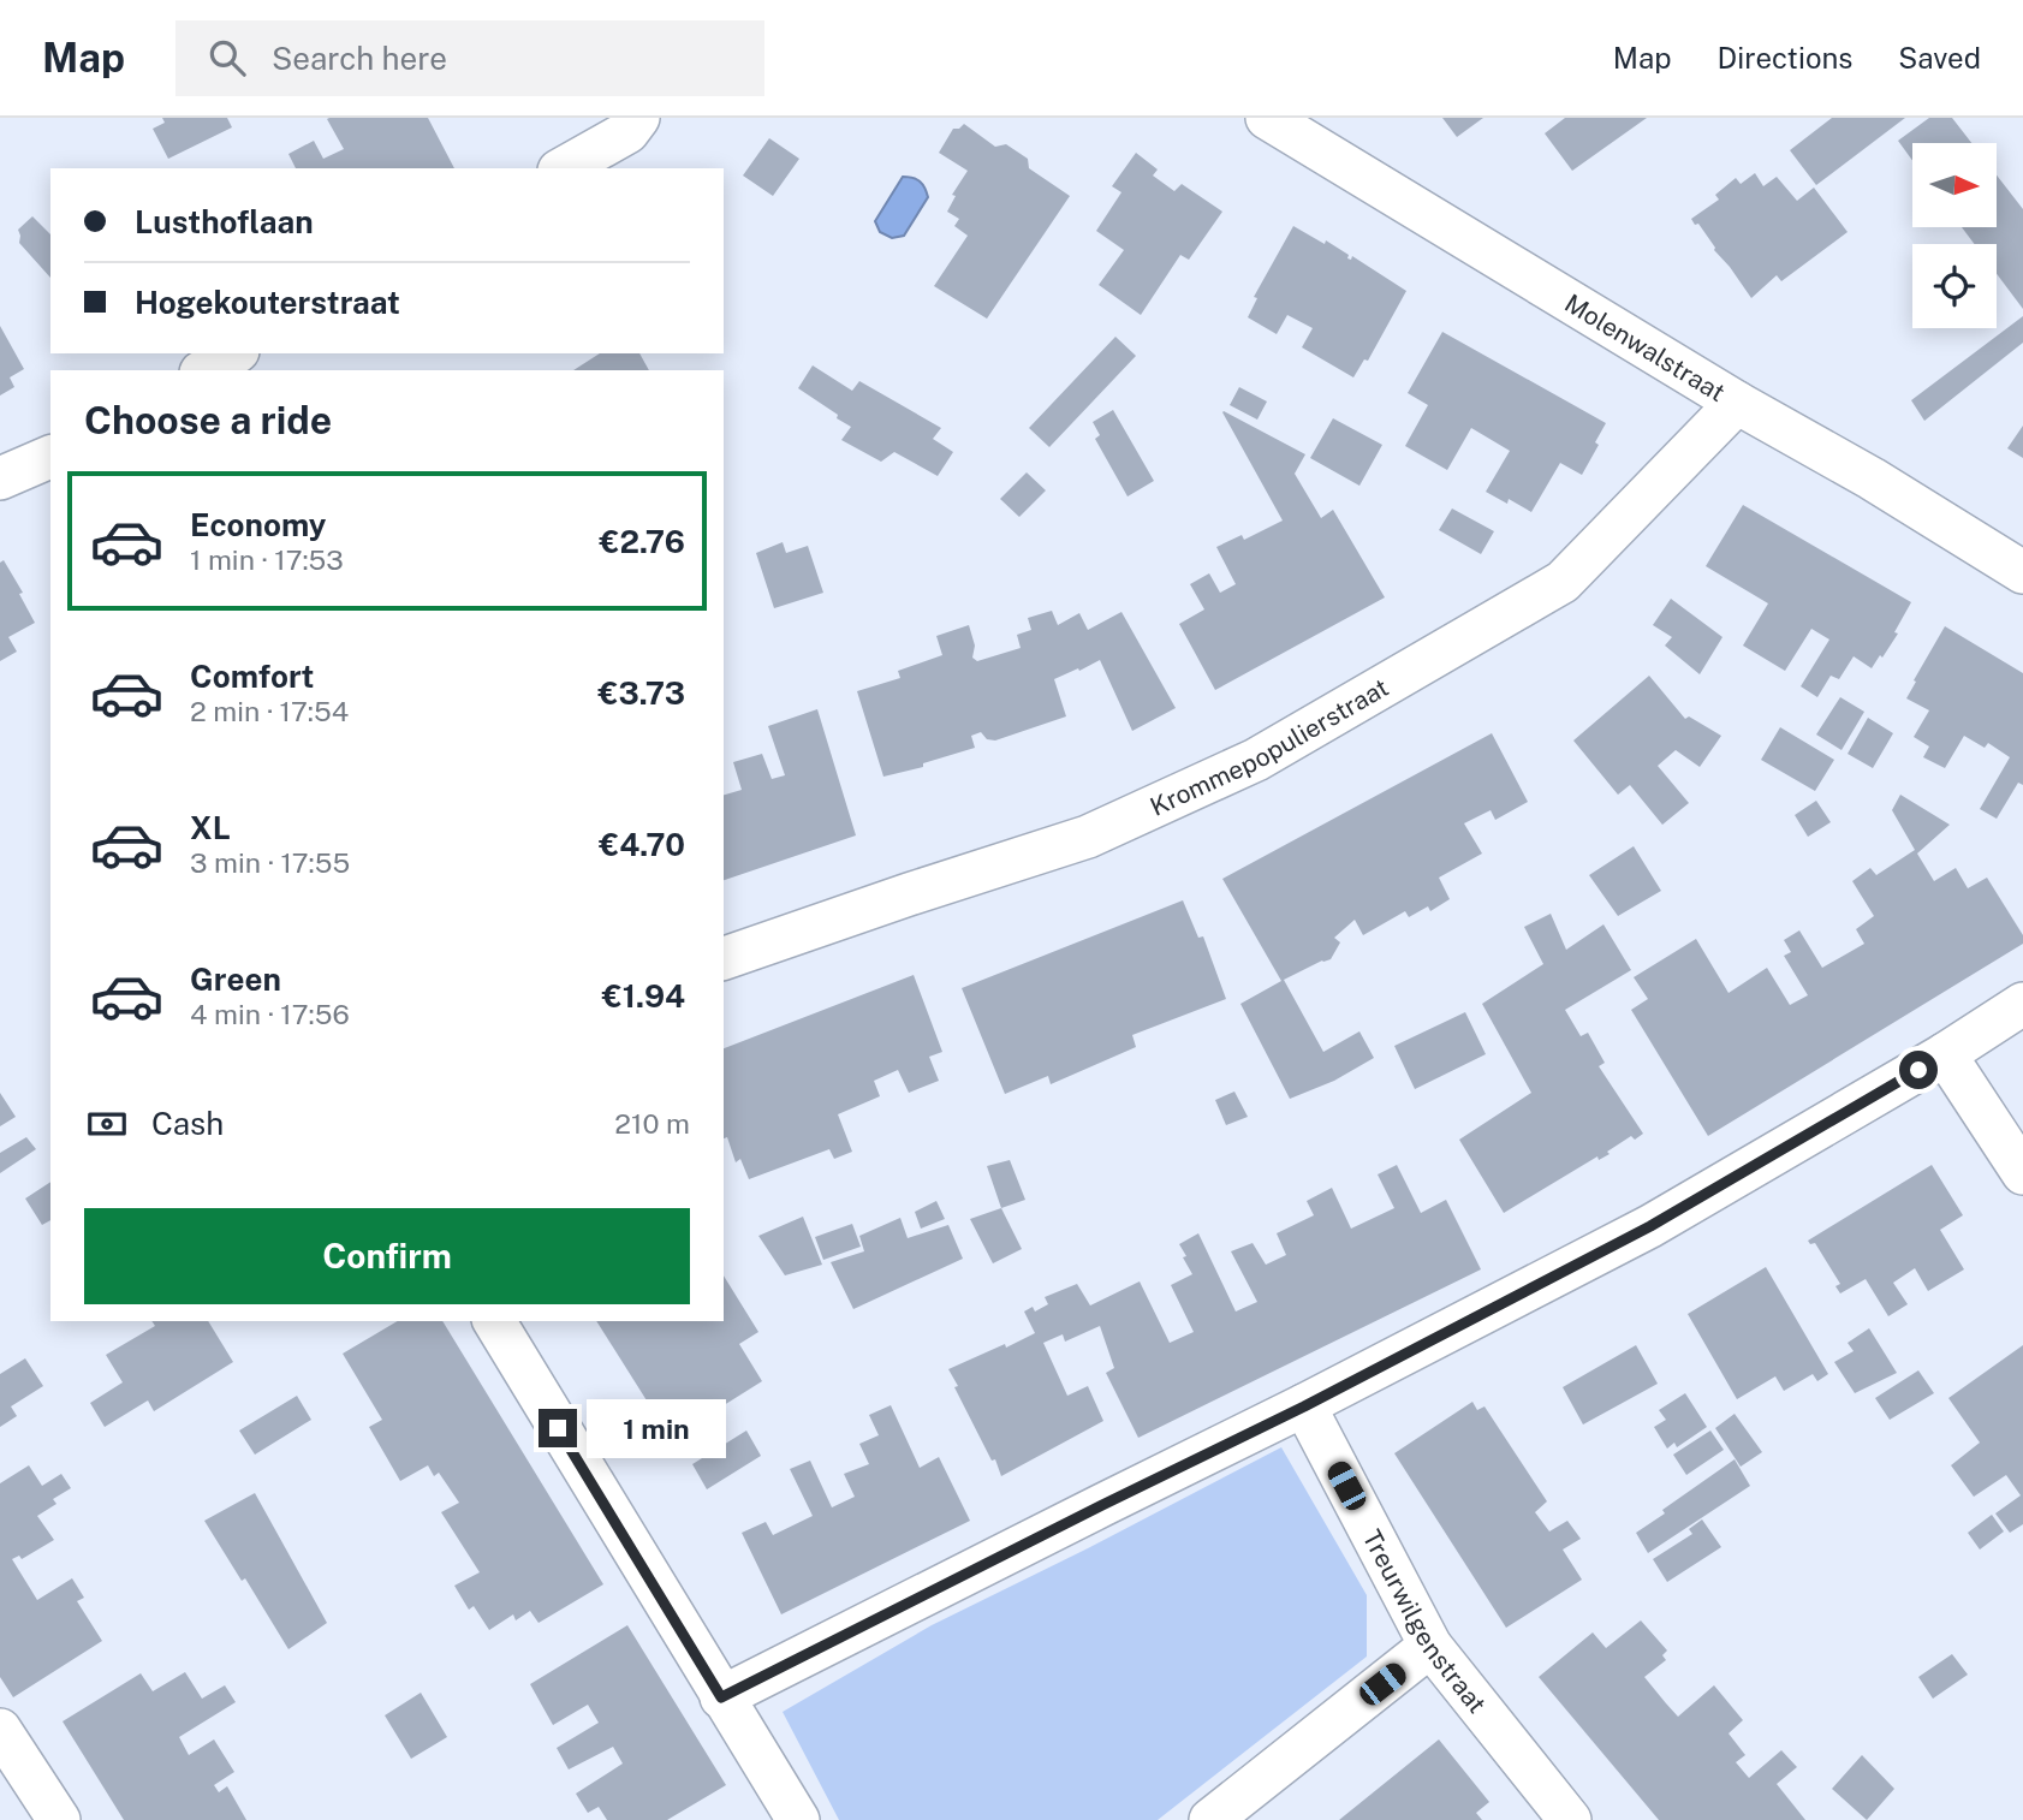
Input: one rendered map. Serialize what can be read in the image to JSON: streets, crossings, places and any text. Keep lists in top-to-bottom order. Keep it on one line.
{"streets":{"street":["Molenwalstraat","Krommepopulierstraat","Treurwilgenstraat"]},"crossings":[["Molenwalstraat","Krommepopulierstraat"]],"north":"right","page":{"header":"Map","search":"Search here","nav":["Map","Directions","Saved"],"banner":["Lusthoflaan","Hogekouterstraat"],"heading":"Choose a ride","list":[{"name":"Economy","note":"1 min · 17:53","value":"€2.76"},{"name":"Comfort","note":"2 min · 17:54","value":"€3.73"},{"name":"XL","note":"3 min · 17:55","value":"€4.70"},{"name":"Green","note":"4 min · 17:56","value":"€1.94"}],"pay":["Cash","210 m"],"buttons":"Confirm","bubble":"1 min"}}
